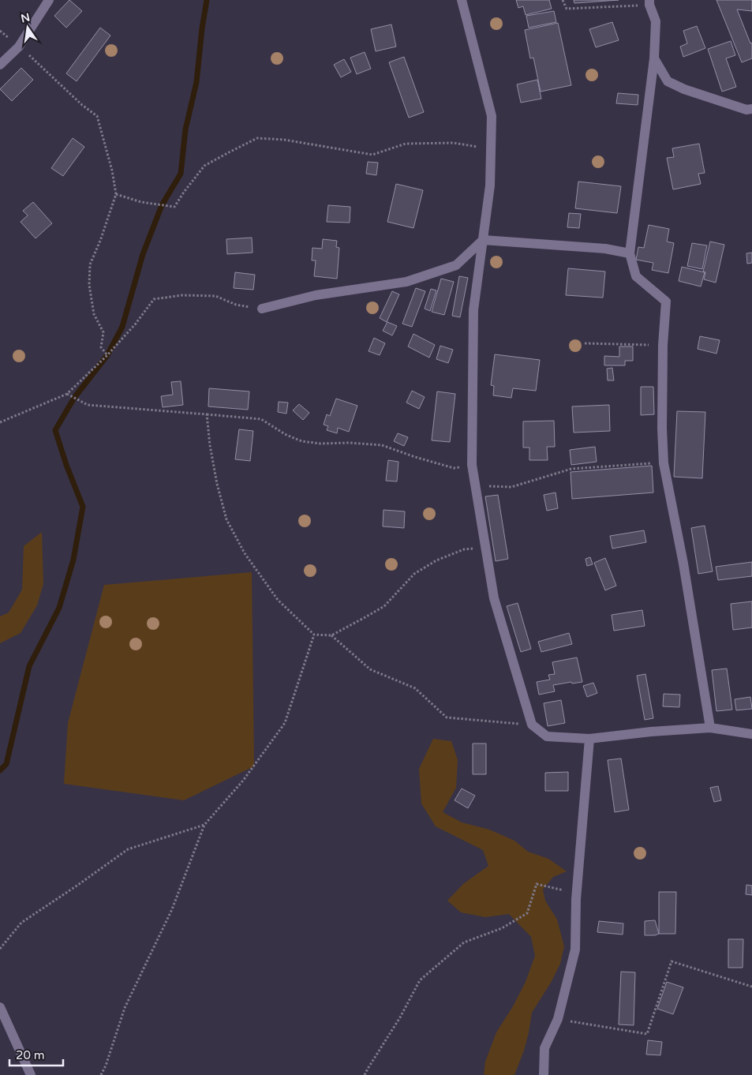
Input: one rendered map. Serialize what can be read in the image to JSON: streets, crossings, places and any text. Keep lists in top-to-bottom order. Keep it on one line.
{"scale_bar":"20 m","north":"top"}
